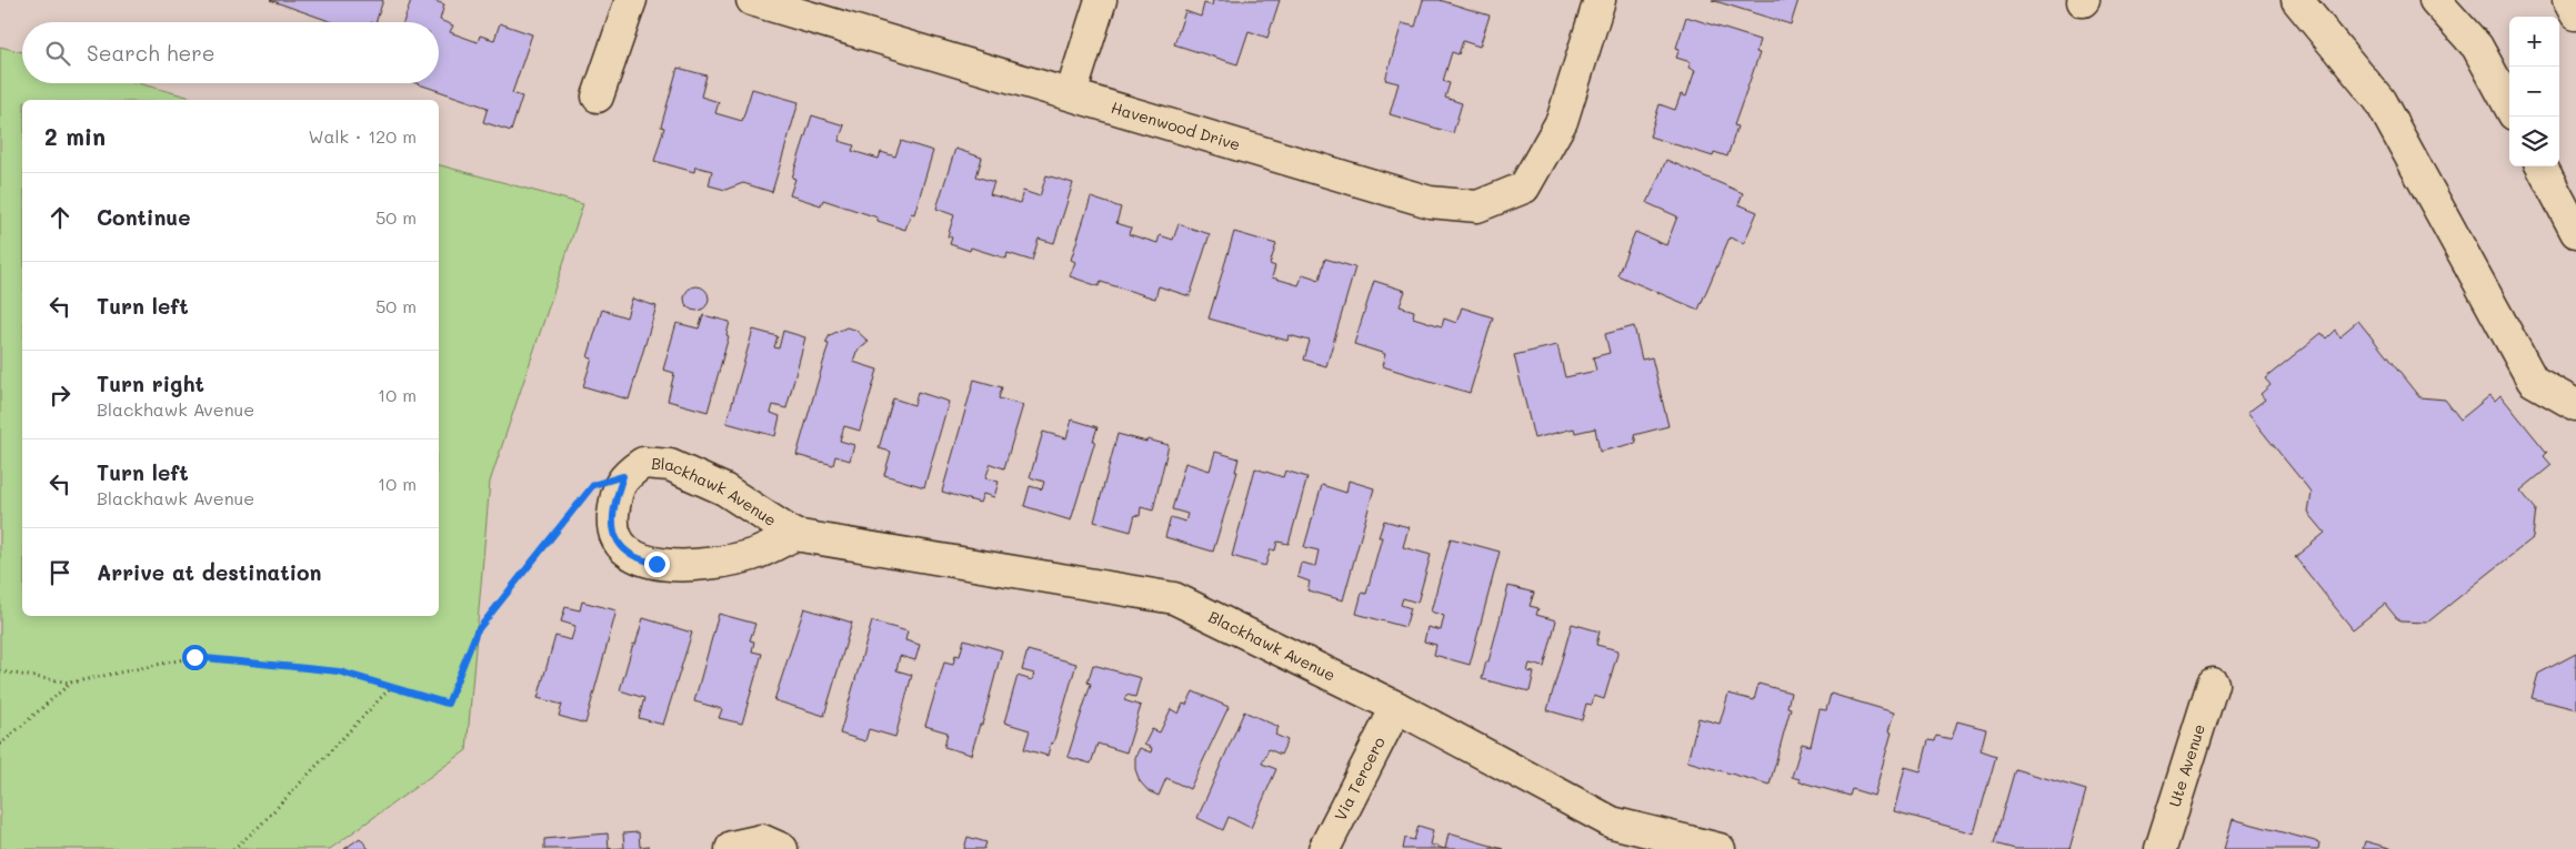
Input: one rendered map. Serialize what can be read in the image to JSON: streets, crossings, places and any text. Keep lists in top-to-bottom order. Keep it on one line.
{"streets":{"street":["Havenwood Drive","Blackhawk Avenue","Ute Avenue","Via Tercero"]},"crossings":[["Blackhawk Avenue","Via Tercero"]],"page":{"map_buttons":["+","−"],"search":"Search here","heading":["2 min","Walk · 120 m"],"list":[["Continue","50 m"],["Turn left","50 m"],["Turn right","Blackhawk Avenue","10 m"],["Turn left","Blackhawk Avenue","10 m"],"Arrive at destination"]}}
